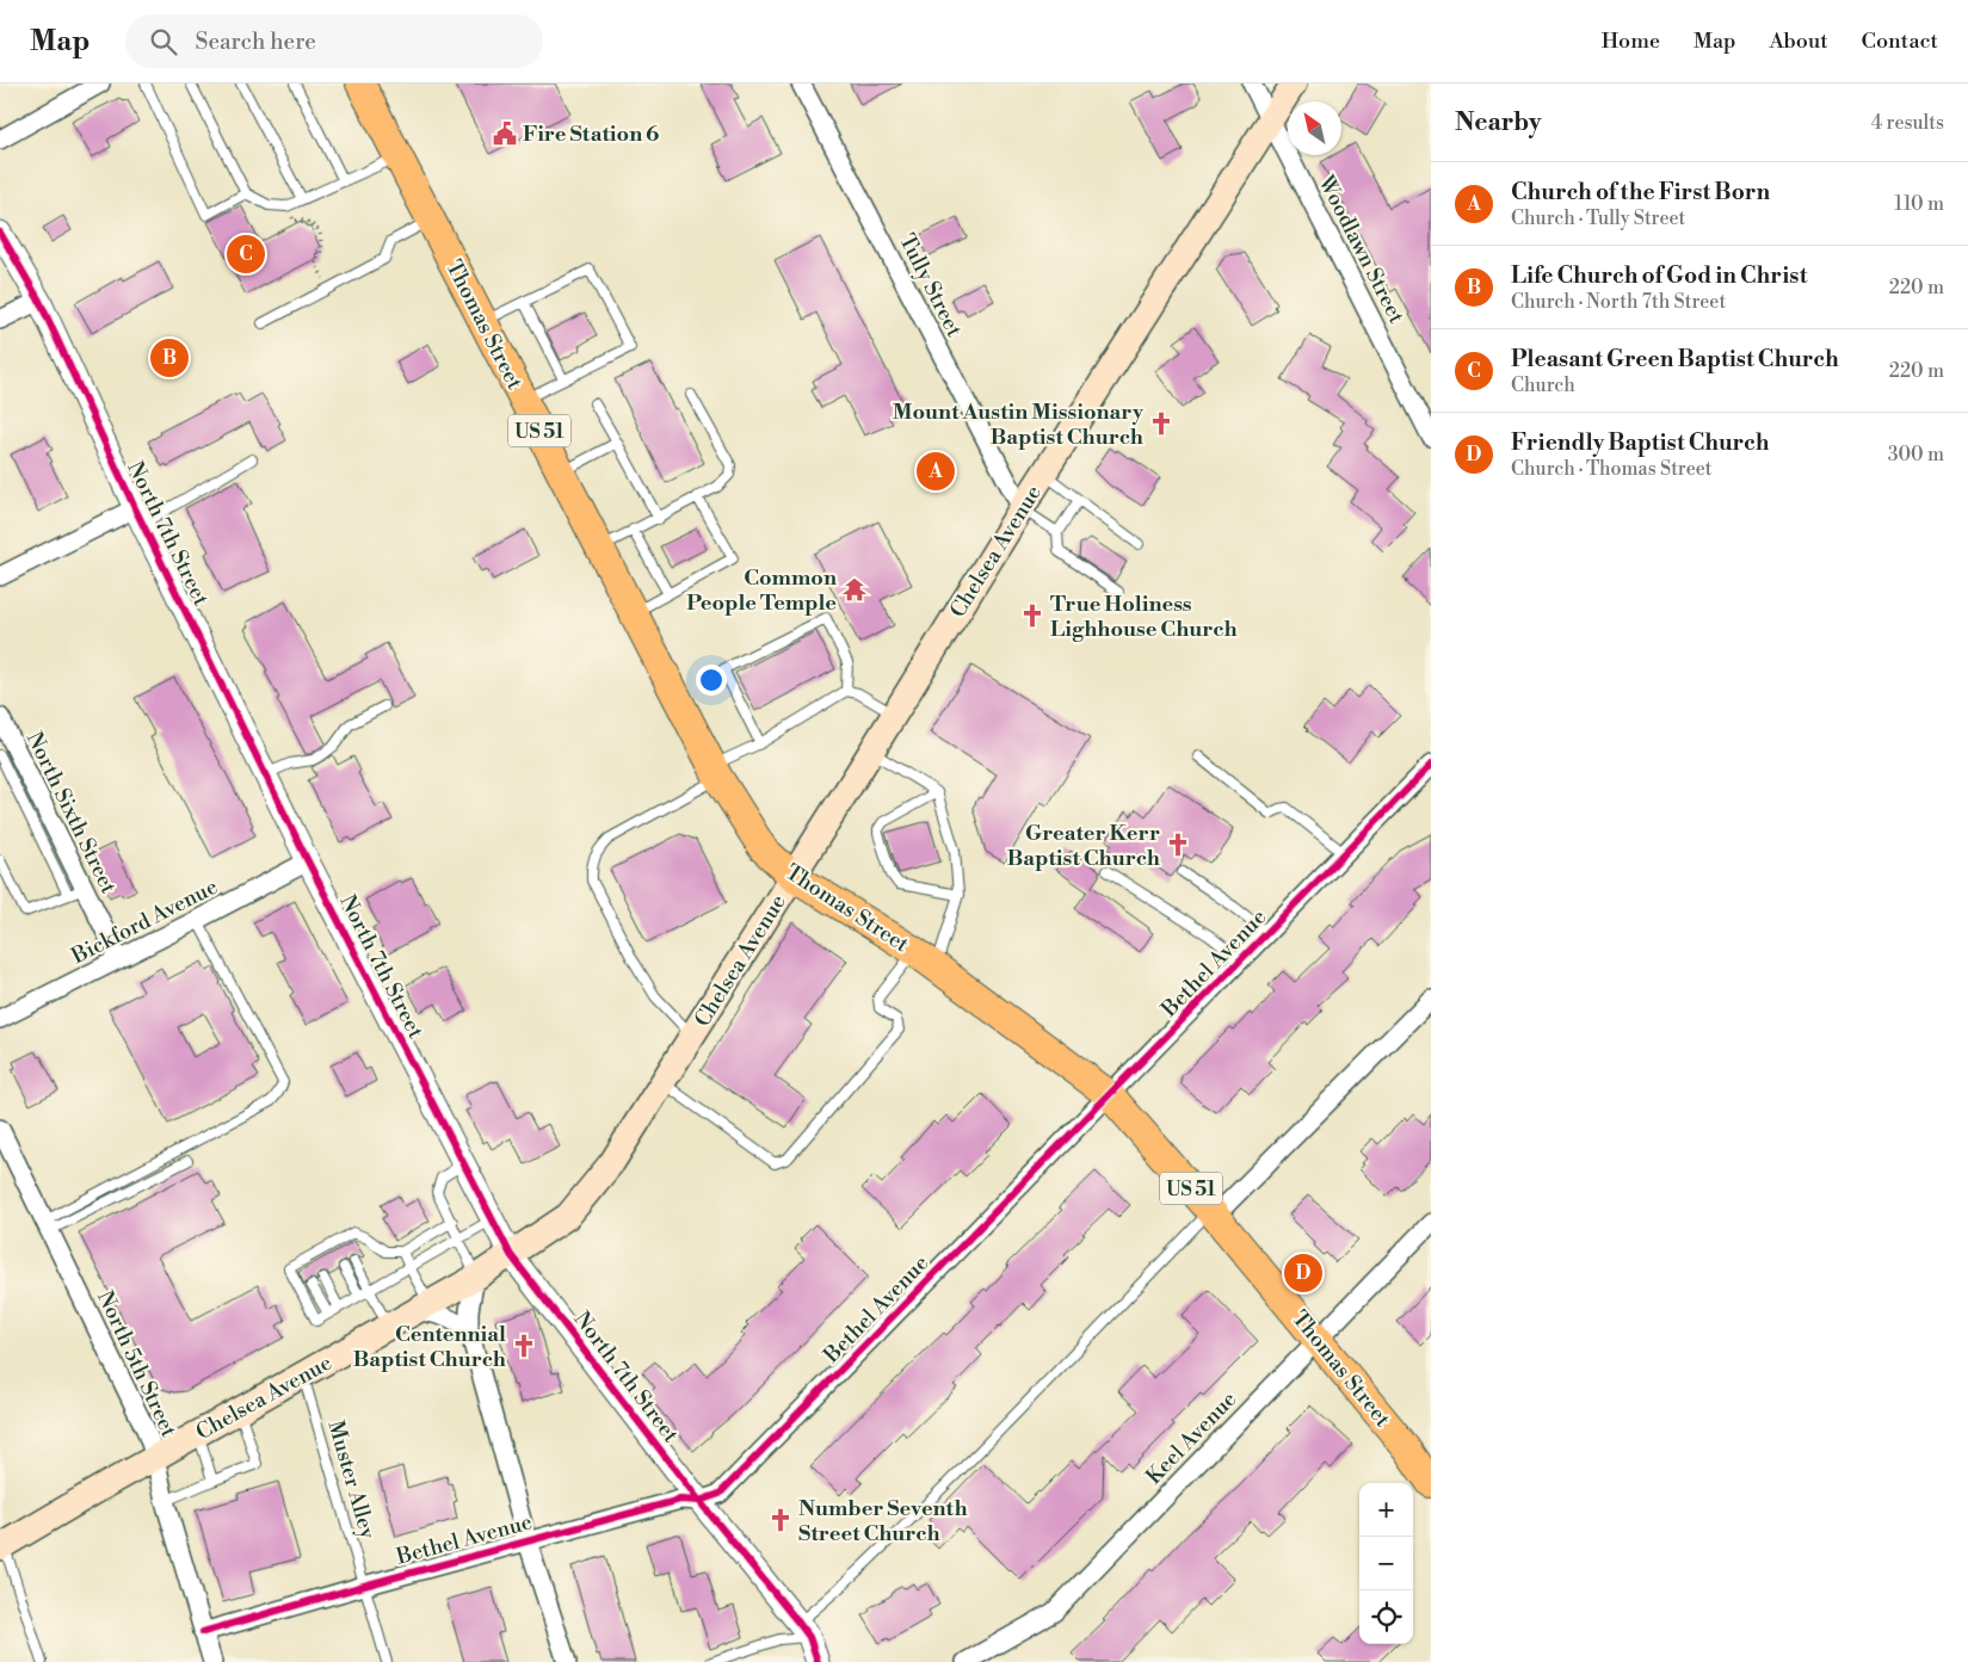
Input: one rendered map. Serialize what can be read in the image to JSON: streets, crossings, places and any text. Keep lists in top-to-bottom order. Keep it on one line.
{"streets":{"main road":["Thomas Street","US 51","Chelsea Avenue"],"street":["Woodlawn Street","Tully Street","North 7th Street","North Sixth Street","Bickford Avenue","Bethel Avenue","North 5th Street","Keel Avenue"],"lane":["Muster Alley"]},"crossings":[["Woodlawn Street","Chelsea Avenue"],["Tully Street","Chelsea Avenue"],["Thomas Street","Chelsea Avenue"],["Thomas Street","Bethel Avenue"],["Thomas Street","Keel Avenue"],["North 7th Street","Chelsea Avenue"],["North 7th Street","Bickford Avenue"],["North 7th Street","Bethel Avenue"],["Chelsea Avenue","North 5th Street"],["Chelsea Avenue","Muster Alley"],["North Sixth Street","Bickford Avenue"],["Bethel Avenue","North 5th Street"],["Bethel Avenue","Muster Alley"]],"places":{"public building":["Fire Station 6"],"church":["Mount Austin Missionary Baptist Church","True Holiness Lighhouse Church","Greater Kerr Baptist Church","Centennial Baptist Church","Number Seventh Street Church"],"temple":["Common People Temple"]},"north":"top left","page":{"header":"Map","search":"Search here","nav":["Home","Map","About","Contact"],"heading":["Nearby","4 results"],"list":[{"mark":"A","name":"Church of the First Born","note":"Church · Tully Street","value":"110 m"},{"mark":"B","name":"Life Church of God in Christ","note":"Church · North 7th Street","value":"220 m"},{"mark":"C","name":"Pleasant Green Baptist Church","note":"Church","value":"220 m"},{"mark":"D","name":"Friendly Baptist Church","note":"Church · Thomas Street","value":"300 m"}],"pins":["C","B","A","D"],"map_buttons":["+","−"]}}
